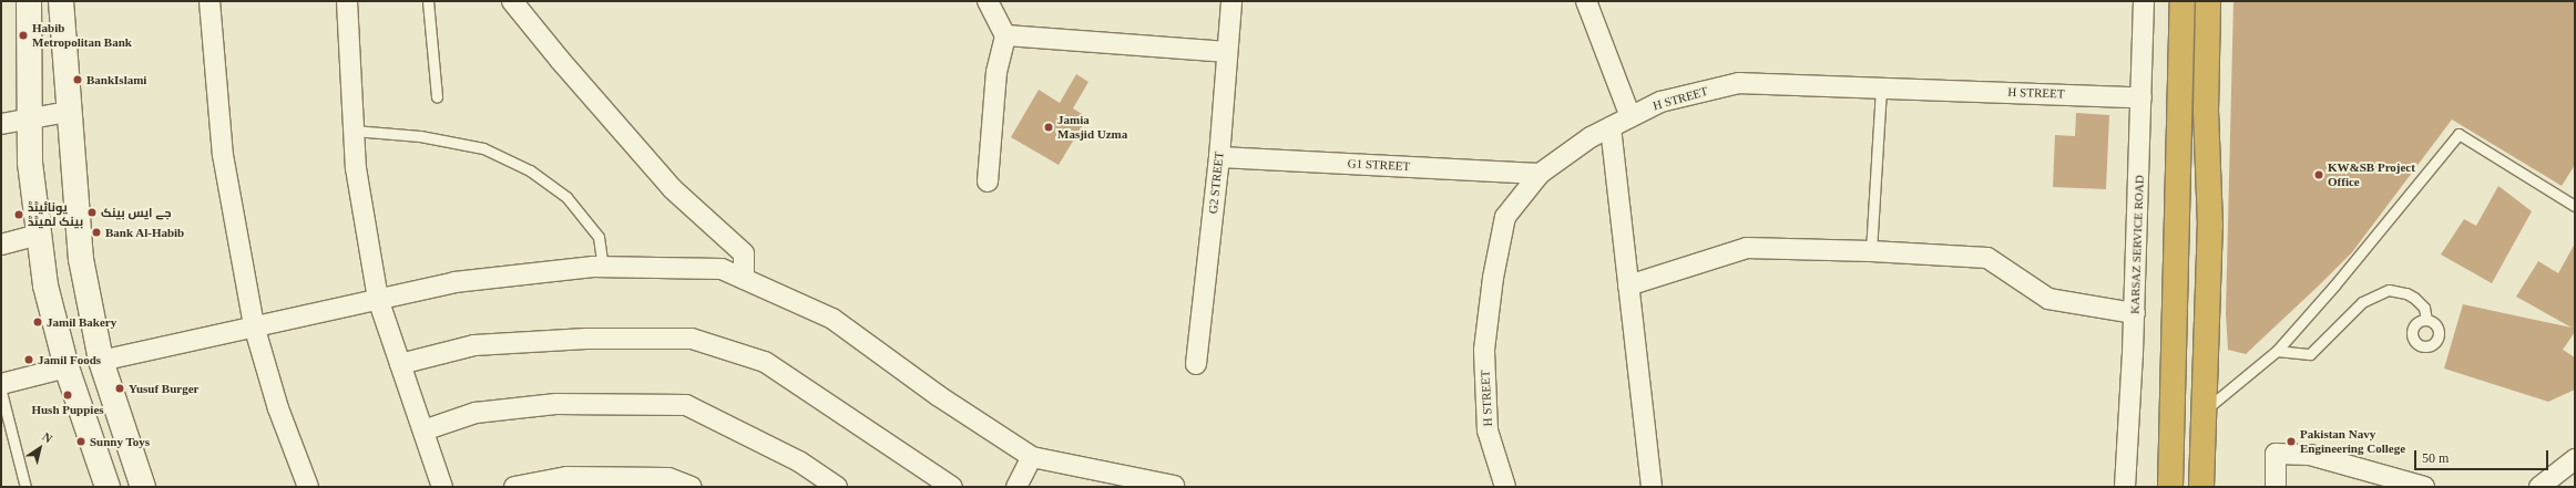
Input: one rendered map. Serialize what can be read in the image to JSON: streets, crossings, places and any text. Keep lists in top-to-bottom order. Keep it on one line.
{"streets":{"street":["H STREET","G1 STREET","G2 STREET","KARSAZ SERVICE ROAD"]},"crossings":[["H STREET","G1 STREET"],["H STREET","KARSAZ SERVICE ROAD"],["G1 STREET","G2 STREET"]],"places":["Habib Metropolitan Bank","BankIslami","Jamia Masjid Uzma","KW&SB Project Office","جے ایس بینک","یونائیٹڈ بینک لمیٹڈ","Bank Al-Habib","Jamil Bakery","Jamil Foods","Yusuf Burger","Hush Puppies","Sunny Toys","Pakistan Navy Engineering College"],"scale_bar":"50 m","north":"top right"}
